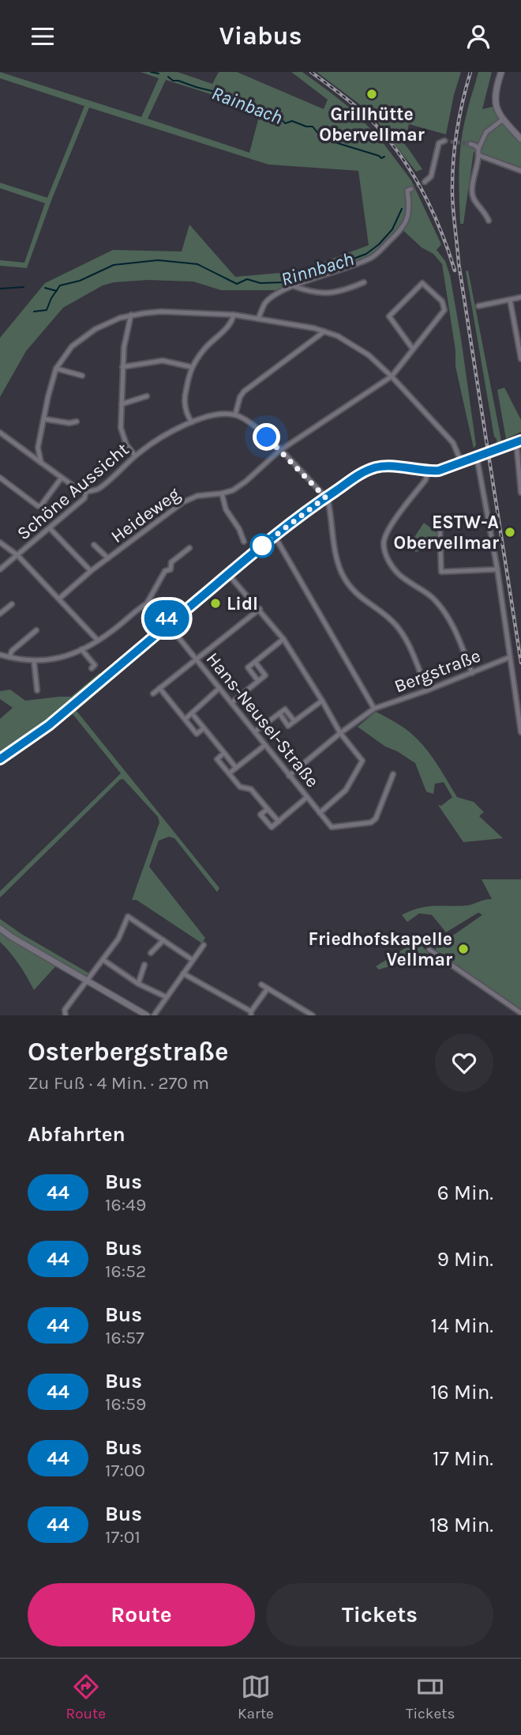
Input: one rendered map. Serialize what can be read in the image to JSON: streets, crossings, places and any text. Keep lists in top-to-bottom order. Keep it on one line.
{"streets":{"street":["Schöne Aussicht","Heideweg","Bergstraße","Hans-Neusel-Straße"]},"crossings":[["Bergstraße","Hans-Neusel-Straße"]],"water":["Rainbach","Rinnbach"],"places":["Grillhütte Obervellmar","ESTW-A Obervellmar","Lidl","Friedhofskapelle Vellmar"],"lines":["bus line 44"],"page":{"header":"Viabus","on_map":"44","heading":[["Osterbergstraße","Zu Fuß · 4 Min. · 270 m"],"Abfahrten"],"list":[{"mark":"44","name":"Bus","note":"16:49","value":"6 Min."},{"mark":"44","name":"Bus","note":"16:52","value":"9 Min."},{"mark":"44","name":"Bus","note":"16:57","value":"14 Min."},{"mark":"44","name":"Bus","note":"16:59","value":"16 Min."},{"mark":"44","name":"Bus","note":"17:00","value":"17 Min."},{"mark":"44","name":"Bus","note":"17:01","value":"18 Min."}],"buttons":["Route","Tickets"],"tabs":["Route","Karte","Tickets"]}}
